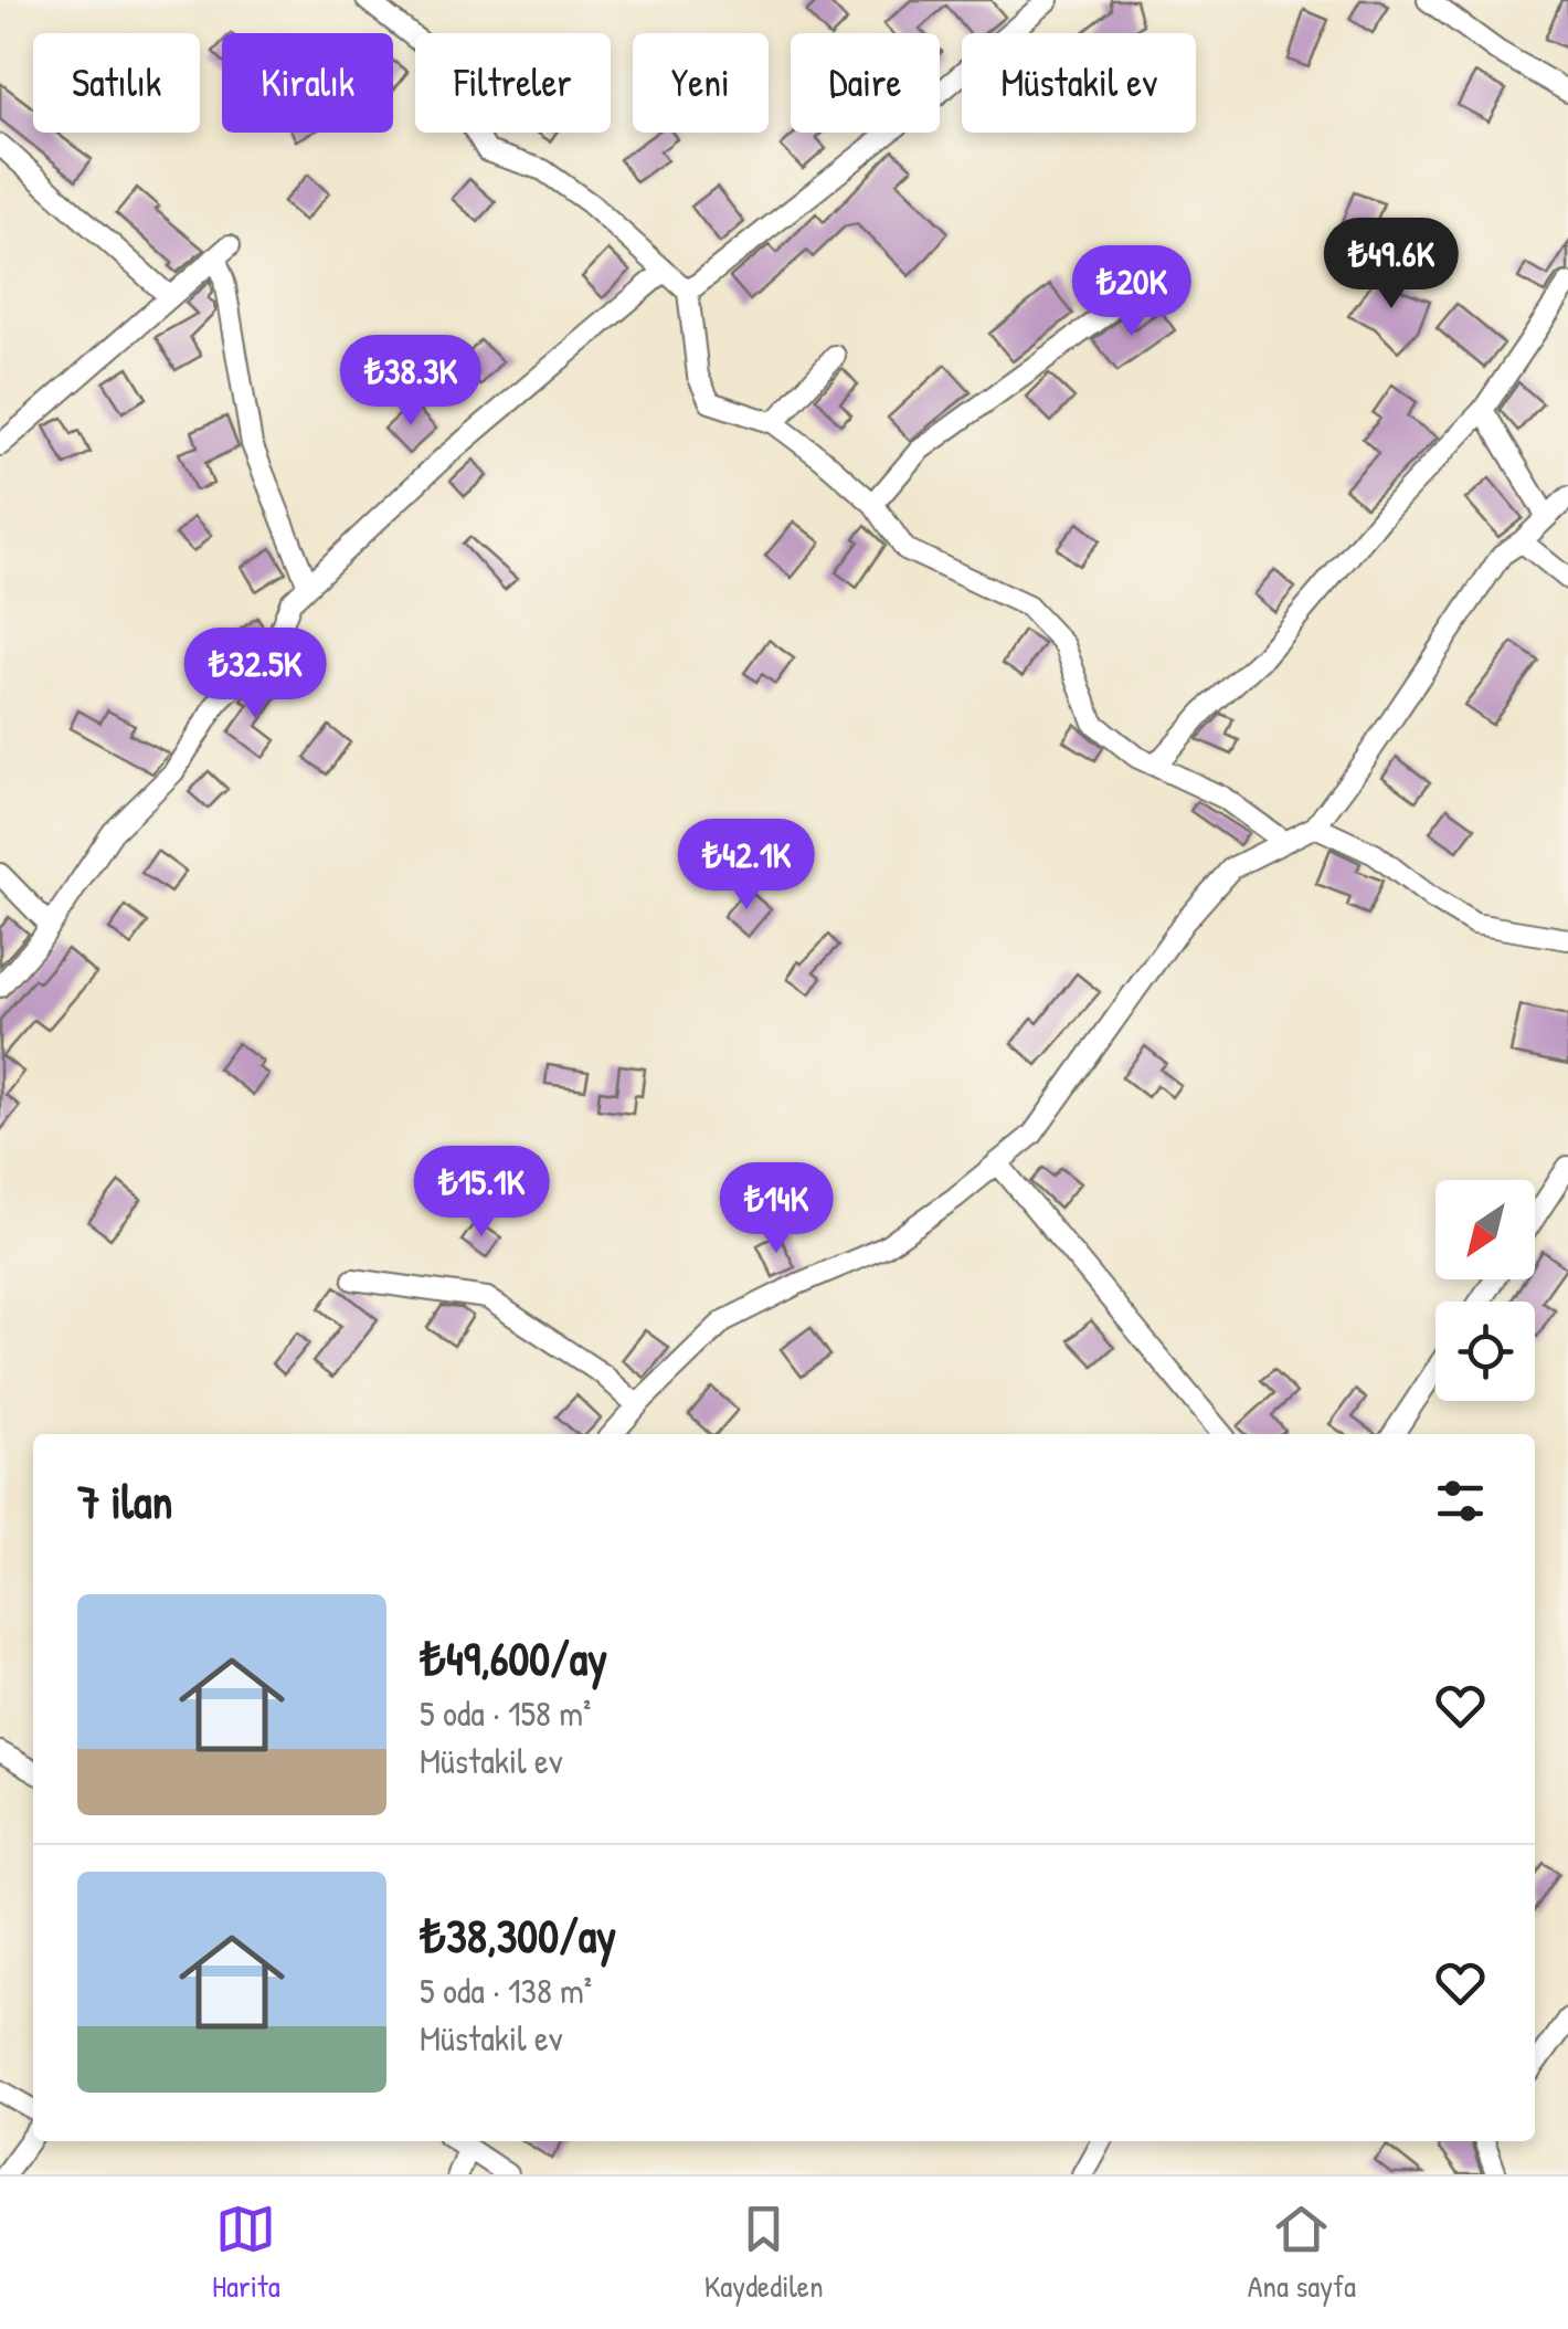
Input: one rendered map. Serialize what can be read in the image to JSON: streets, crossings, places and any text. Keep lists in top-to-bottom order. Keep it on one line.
{"north":"bottom left","page":{"chip":["Satılık","Kiralık","Filtreler","Yeni","Daire","Müstakil ev"],"price":["₺49.6K","₺20K","₺38.3K","₺32.5K","₺42.1K","₺15.1K","₺14K"],"heading":"7 ilan","list":[{"name":"₺49,600/ay","note":"5 oda · 158 m² · Müstakil ev"},{"name":"₺38,300/ay","note":"5 oda · 138 m² · Müstakil ev"}],"tabs":["Harita","Kaydedilen","Ana sayfa"]}}
